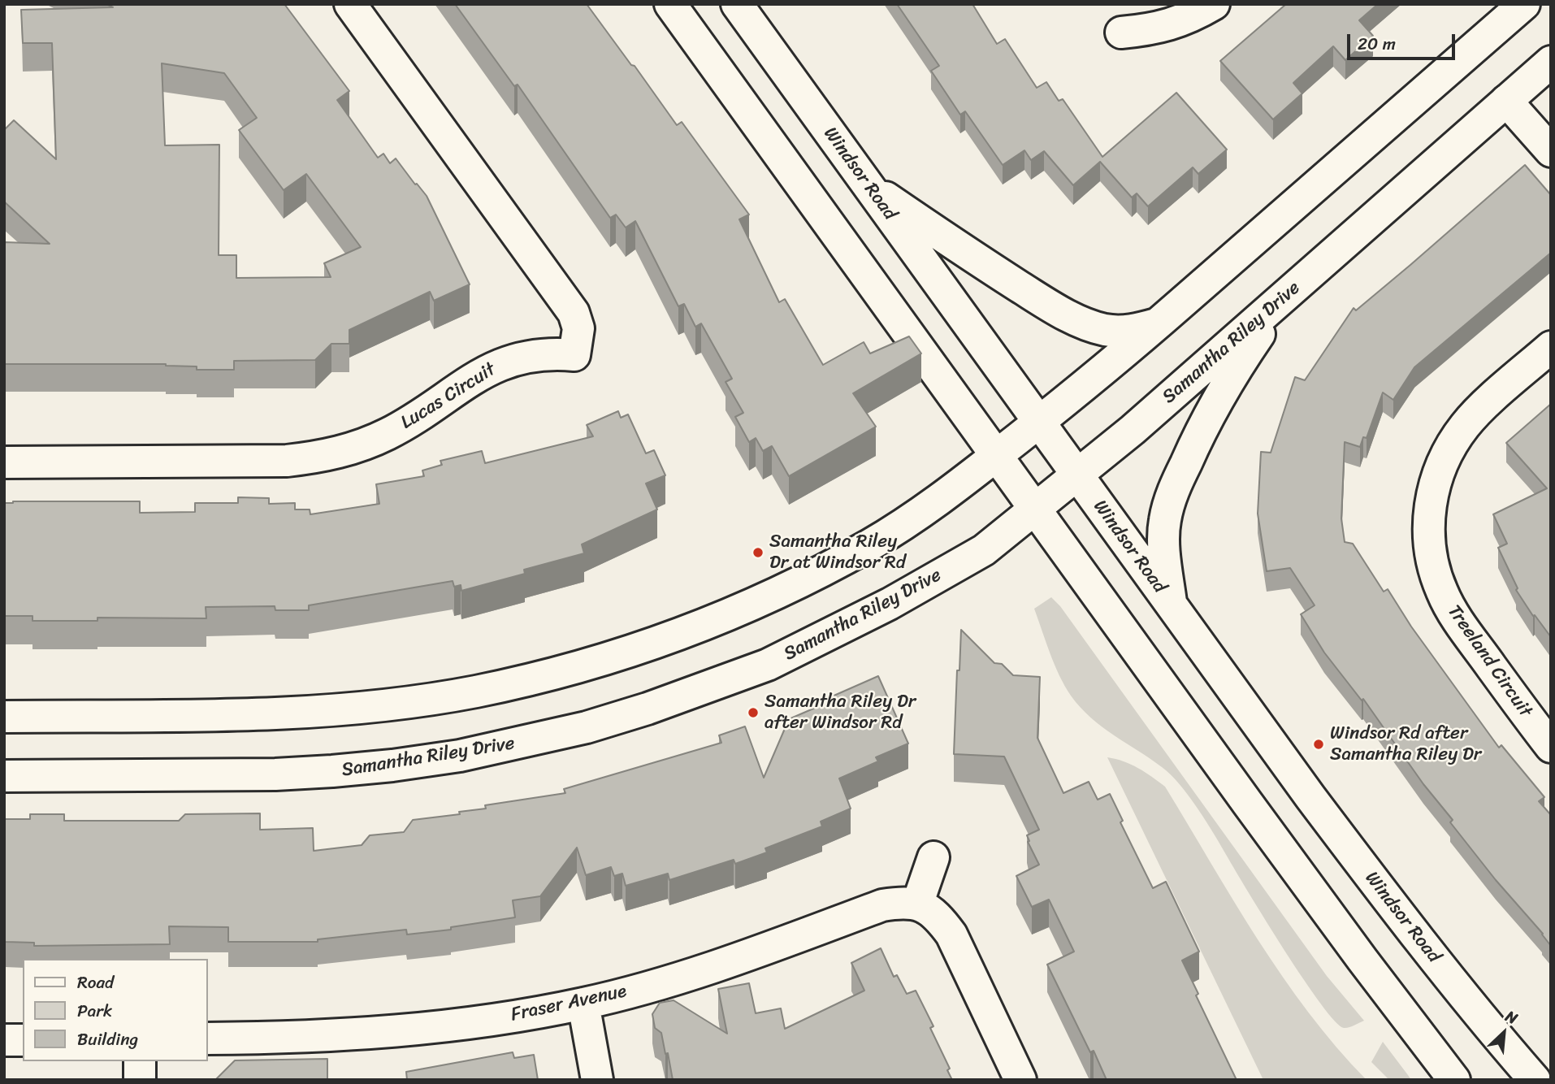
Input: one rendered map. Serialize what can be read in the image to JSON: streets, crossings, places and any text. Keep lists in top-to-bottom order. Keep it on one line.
{"streets":{"main road":["Windsor Road","Samantha Riley Drive","Lucas Circuit","Treeland Circuit","Fraser Avenue"]},"crossings":[["Windsor Road","Samantha Riley Drive"]],"places":["Samantha Riley Dr at Windsor Rd","Samantha Riley Dr after Windsor Rd","Windsor Rd after Samantha Riley Dr"],"legend":["Road","Park","Building"],"scale_bar":"20 m","north":"top right"}
